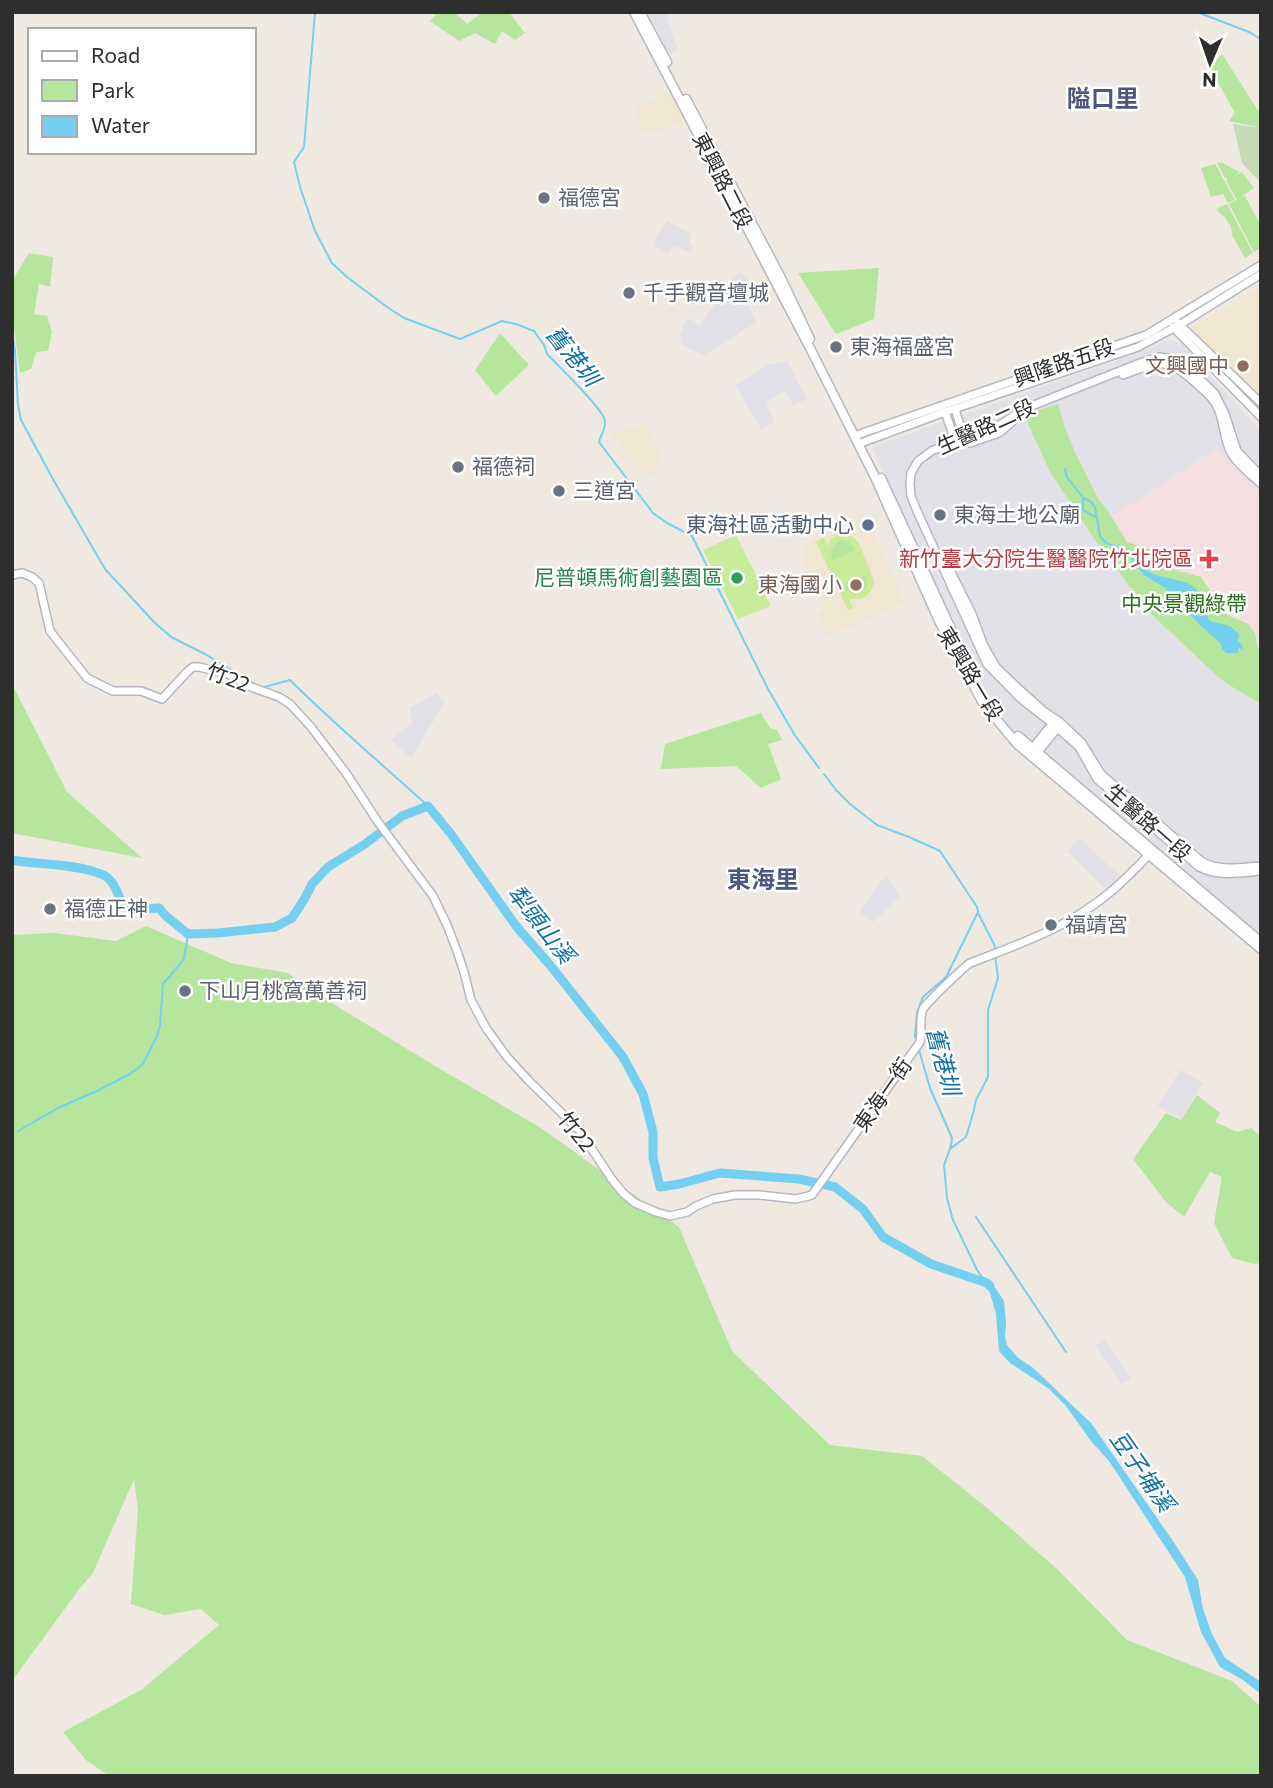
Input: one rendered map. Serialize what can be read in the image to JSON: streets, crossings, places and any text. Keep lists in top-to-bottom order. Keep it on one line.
{"streets":{"main road":["東興路二段","東興路一段"],"street":["興隆路五段","生醫路二段","竹22","生醫路一段","東海一街"]},"crossings":[["東興路二段","東興路一段"],["興隆路五段","東興路一段"],["生醫路二段","生醫路一段"],["東興路一段","東海一街"],["竹22","東海一街"]],"districts":["隘口里","東海里"],"water":["舊港圳","犁頭山溪","豆子埔溪"],"parks":["中央景觀綠帶"],"places":{"other":["福德宮","千手觀音壇城","東海福盛宮","文興國中","福德祠","三道宮","東海土地公廟","東海社區活動中心","尼普頓馬術創藝園區","東海國小","福德正神","福靖宮","下山月桃窩萬善祠"],"health":["新竹臺大分院生醫醫院竹北院區"]},"legend":["Road","Park","Water"],"north":"bottom"}
